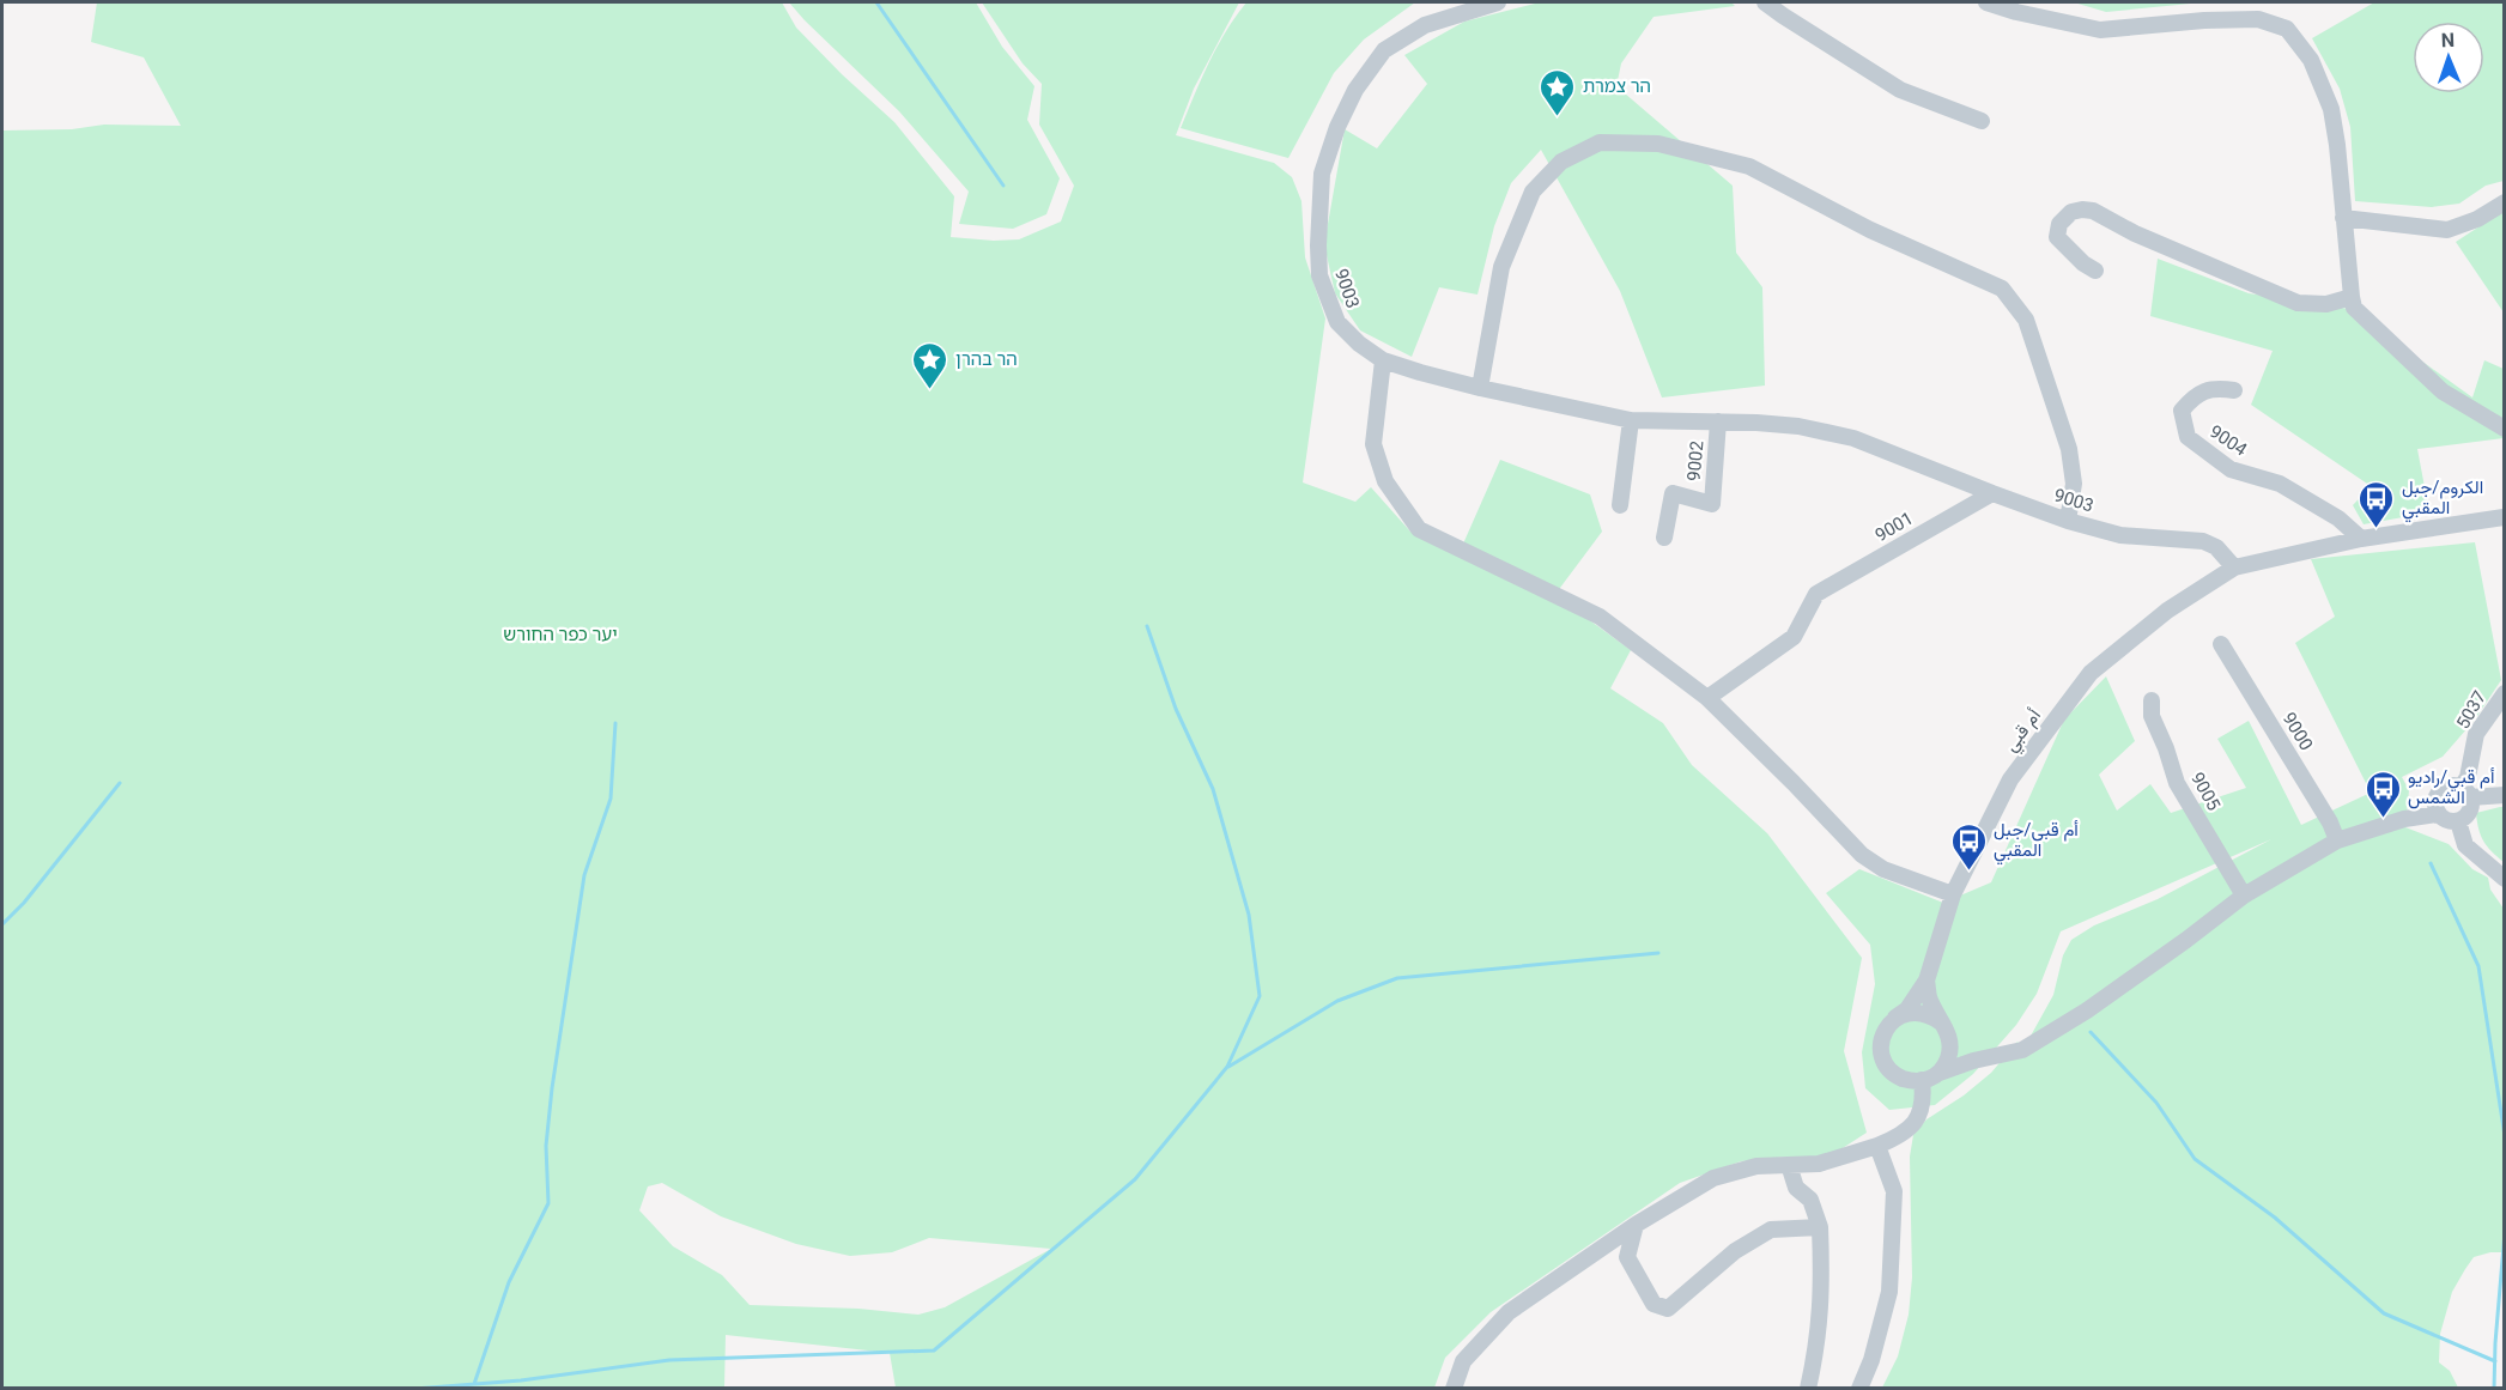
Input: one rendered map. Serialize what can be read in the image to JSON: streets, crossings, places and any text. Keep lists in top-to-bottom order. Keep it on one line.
{"streets":{"street":["9003","9004","9002","9001","5037","أم قبي","9000","9005"]},"crossings":[["9003","9002"],["9003","9001"],["9003","أم قبي"]],"parks":["יער כפר החורש"],"places":{"place":["הר צמרת","הר בהרן"],"bus stop":["الكروم/جبل المقبي","أم قبي/راديو الشمس","أم قبي/جبل المقبي"]},"north":"top"}
